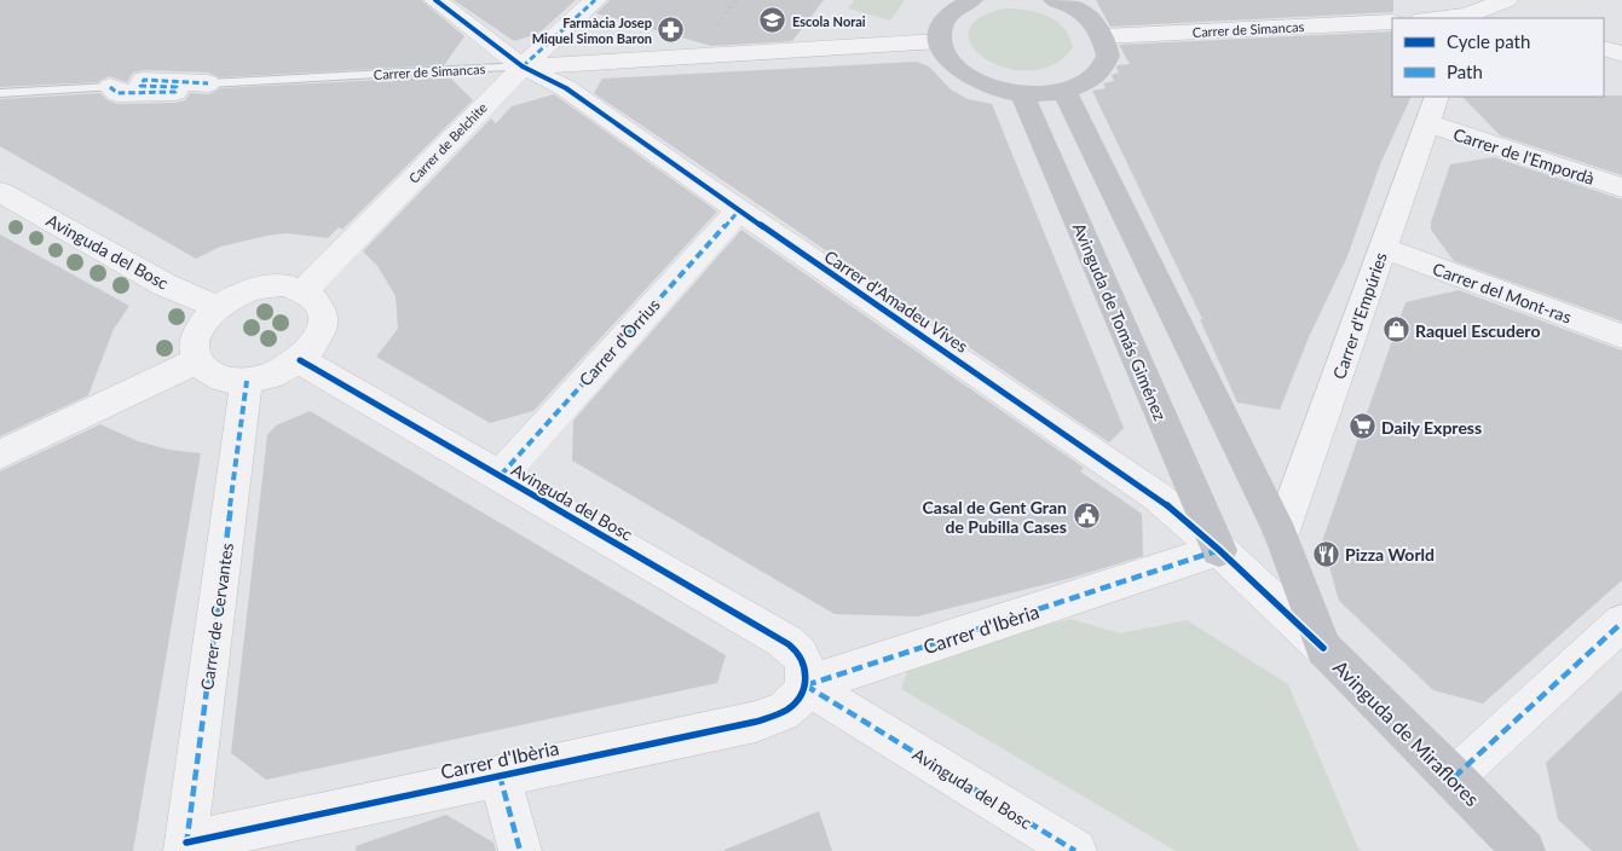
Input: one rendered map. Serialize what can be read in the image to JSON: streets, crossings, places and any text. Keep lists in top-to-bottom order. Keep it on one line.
{"streets":{"street":["Carrer de Simancas","Carrer de Belchite","Carrer de l'Empordà","Avinguda del Bosc","Carrer del Mont-ras","Carrer d'Amadeu Vives","Carrer d'Empúries","Avinguda de Tomás Giménez","Carrer d'Òrrius","Carrer de Cervantes","Carrer d'Ibèria","Avinguda de Miraflores"]},"crossings":[["Carrer de Simancas","Carrer de Belchite"],["Carrer de Simancas","Carrer d'Amadeu Vives"],["Carrer de Belchite","Avinguda del Bosc"],["Carrer de Belchite","Carrer d'Amadeu Vives"],["Carrer de Belchite","Carrer de Cervantes"],["Carrer de l'Empordà","Carrer d'Empúries"],["Avinguda del Bosc","Carrer d'Òrrius"],["Avinguda del Bosc","Carrer de Cervantes"],["Avinguda del Bosc","Carrer d'Ibèria"],["Carrer del Mont-ras","Carrer d'Empúries"],["Carrer d'Amadeu Vives","Avinguda de Tomás Giménez"],["Carrer d'Amadeu Vives","Carrer d'Òrrius"],["Carrer d'Amadeu Vives","Carrer d'Ibèria"],["Carrer d'Amadeu Vives","Avinguda de Miraflores"],["Carrer d'Empúries","Avinguda de Miraflores"],["Avinguda de Tomás Giménez","Carrer d'Ibèria"],["Carrer de Cervantes","Carrer d'Ibèria"]],"places":{"school or university":["Escola Norai"],"pharmacy":["Farmàcia Josep Miquel Simon Baron"],"shop":["Raquel Escudero"],"supermarket":["Daily Express"],"public building":["Casal de Gent Gran de Pubilla Cases"],"restaurant":["Pizza World"]},"legend":["Cycle path","Path"]}
